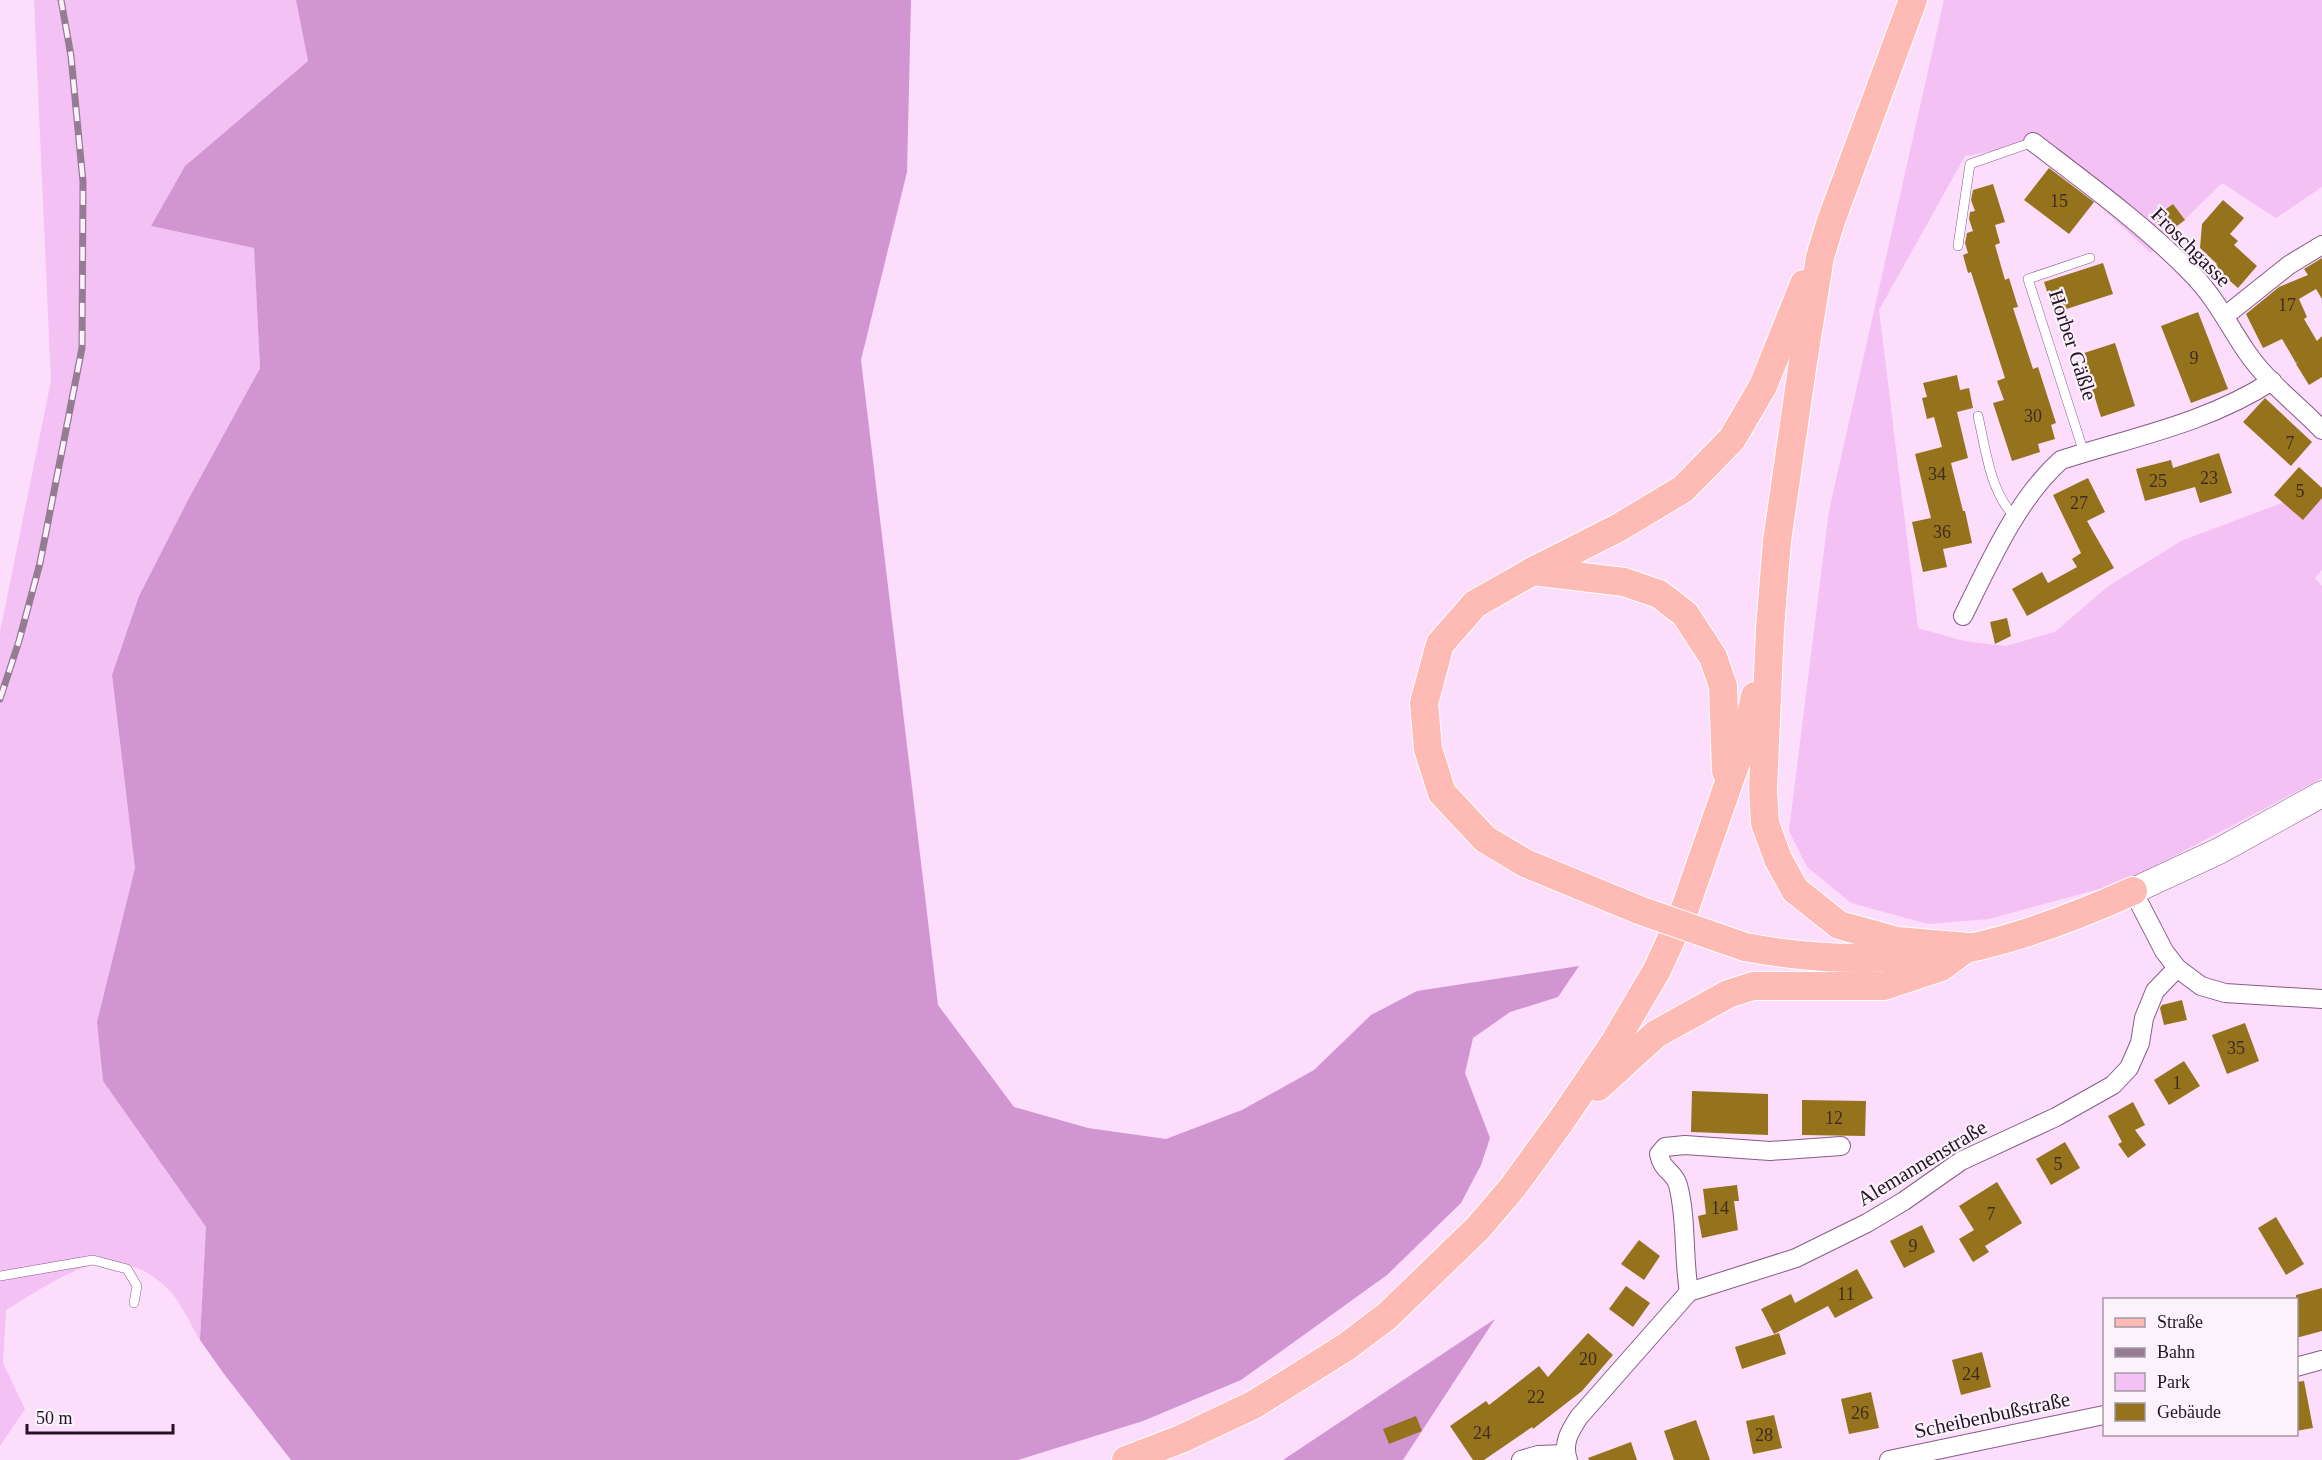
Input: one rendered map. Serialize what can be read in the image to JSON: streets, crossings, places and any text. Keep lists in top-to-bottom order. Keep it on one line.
{"streets":{"street":["Froschgasse","Alemannenstraße","Scheibenbußstraße"],"lane":["Horber Gäßle"]},"house_numbers":["15","17","9","30","7","34","23","25","5","27","36","35","1","12","5","14","7","9","11","20","24","22","26","24","28"],"legend":["Straße","Bahn","Park","Gebäude"],"scale_bar":"50 m"}
